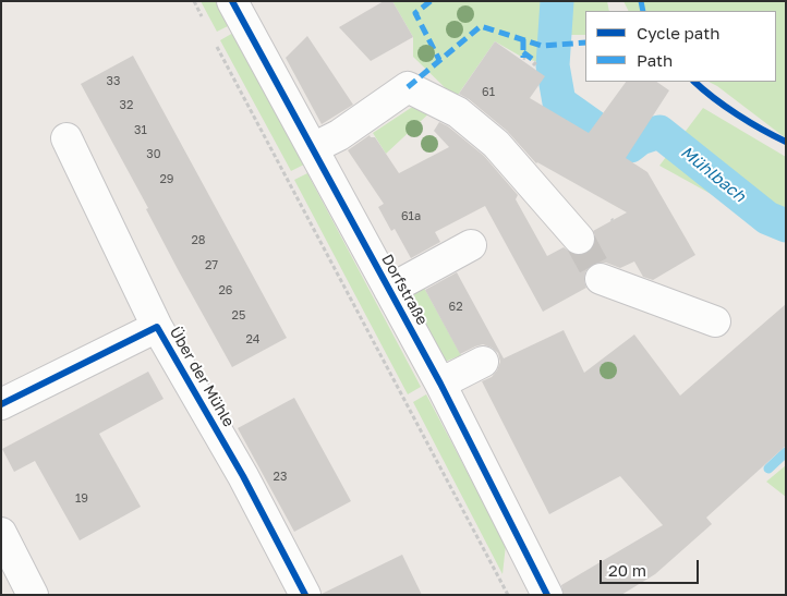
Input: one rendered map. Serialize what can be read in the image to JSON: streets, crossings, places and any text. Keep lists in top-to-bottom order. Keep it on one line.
{"streets":{"street":["Dorfstraße","Über der Mühle"]},"water":["Mühlbach"],"house_numbers":["33","61","32","31","30","29","61a","28","27","26","62","25","24","23","19"],"legend":["Cycle path","Path"],"scale_bar":"20 m"}
